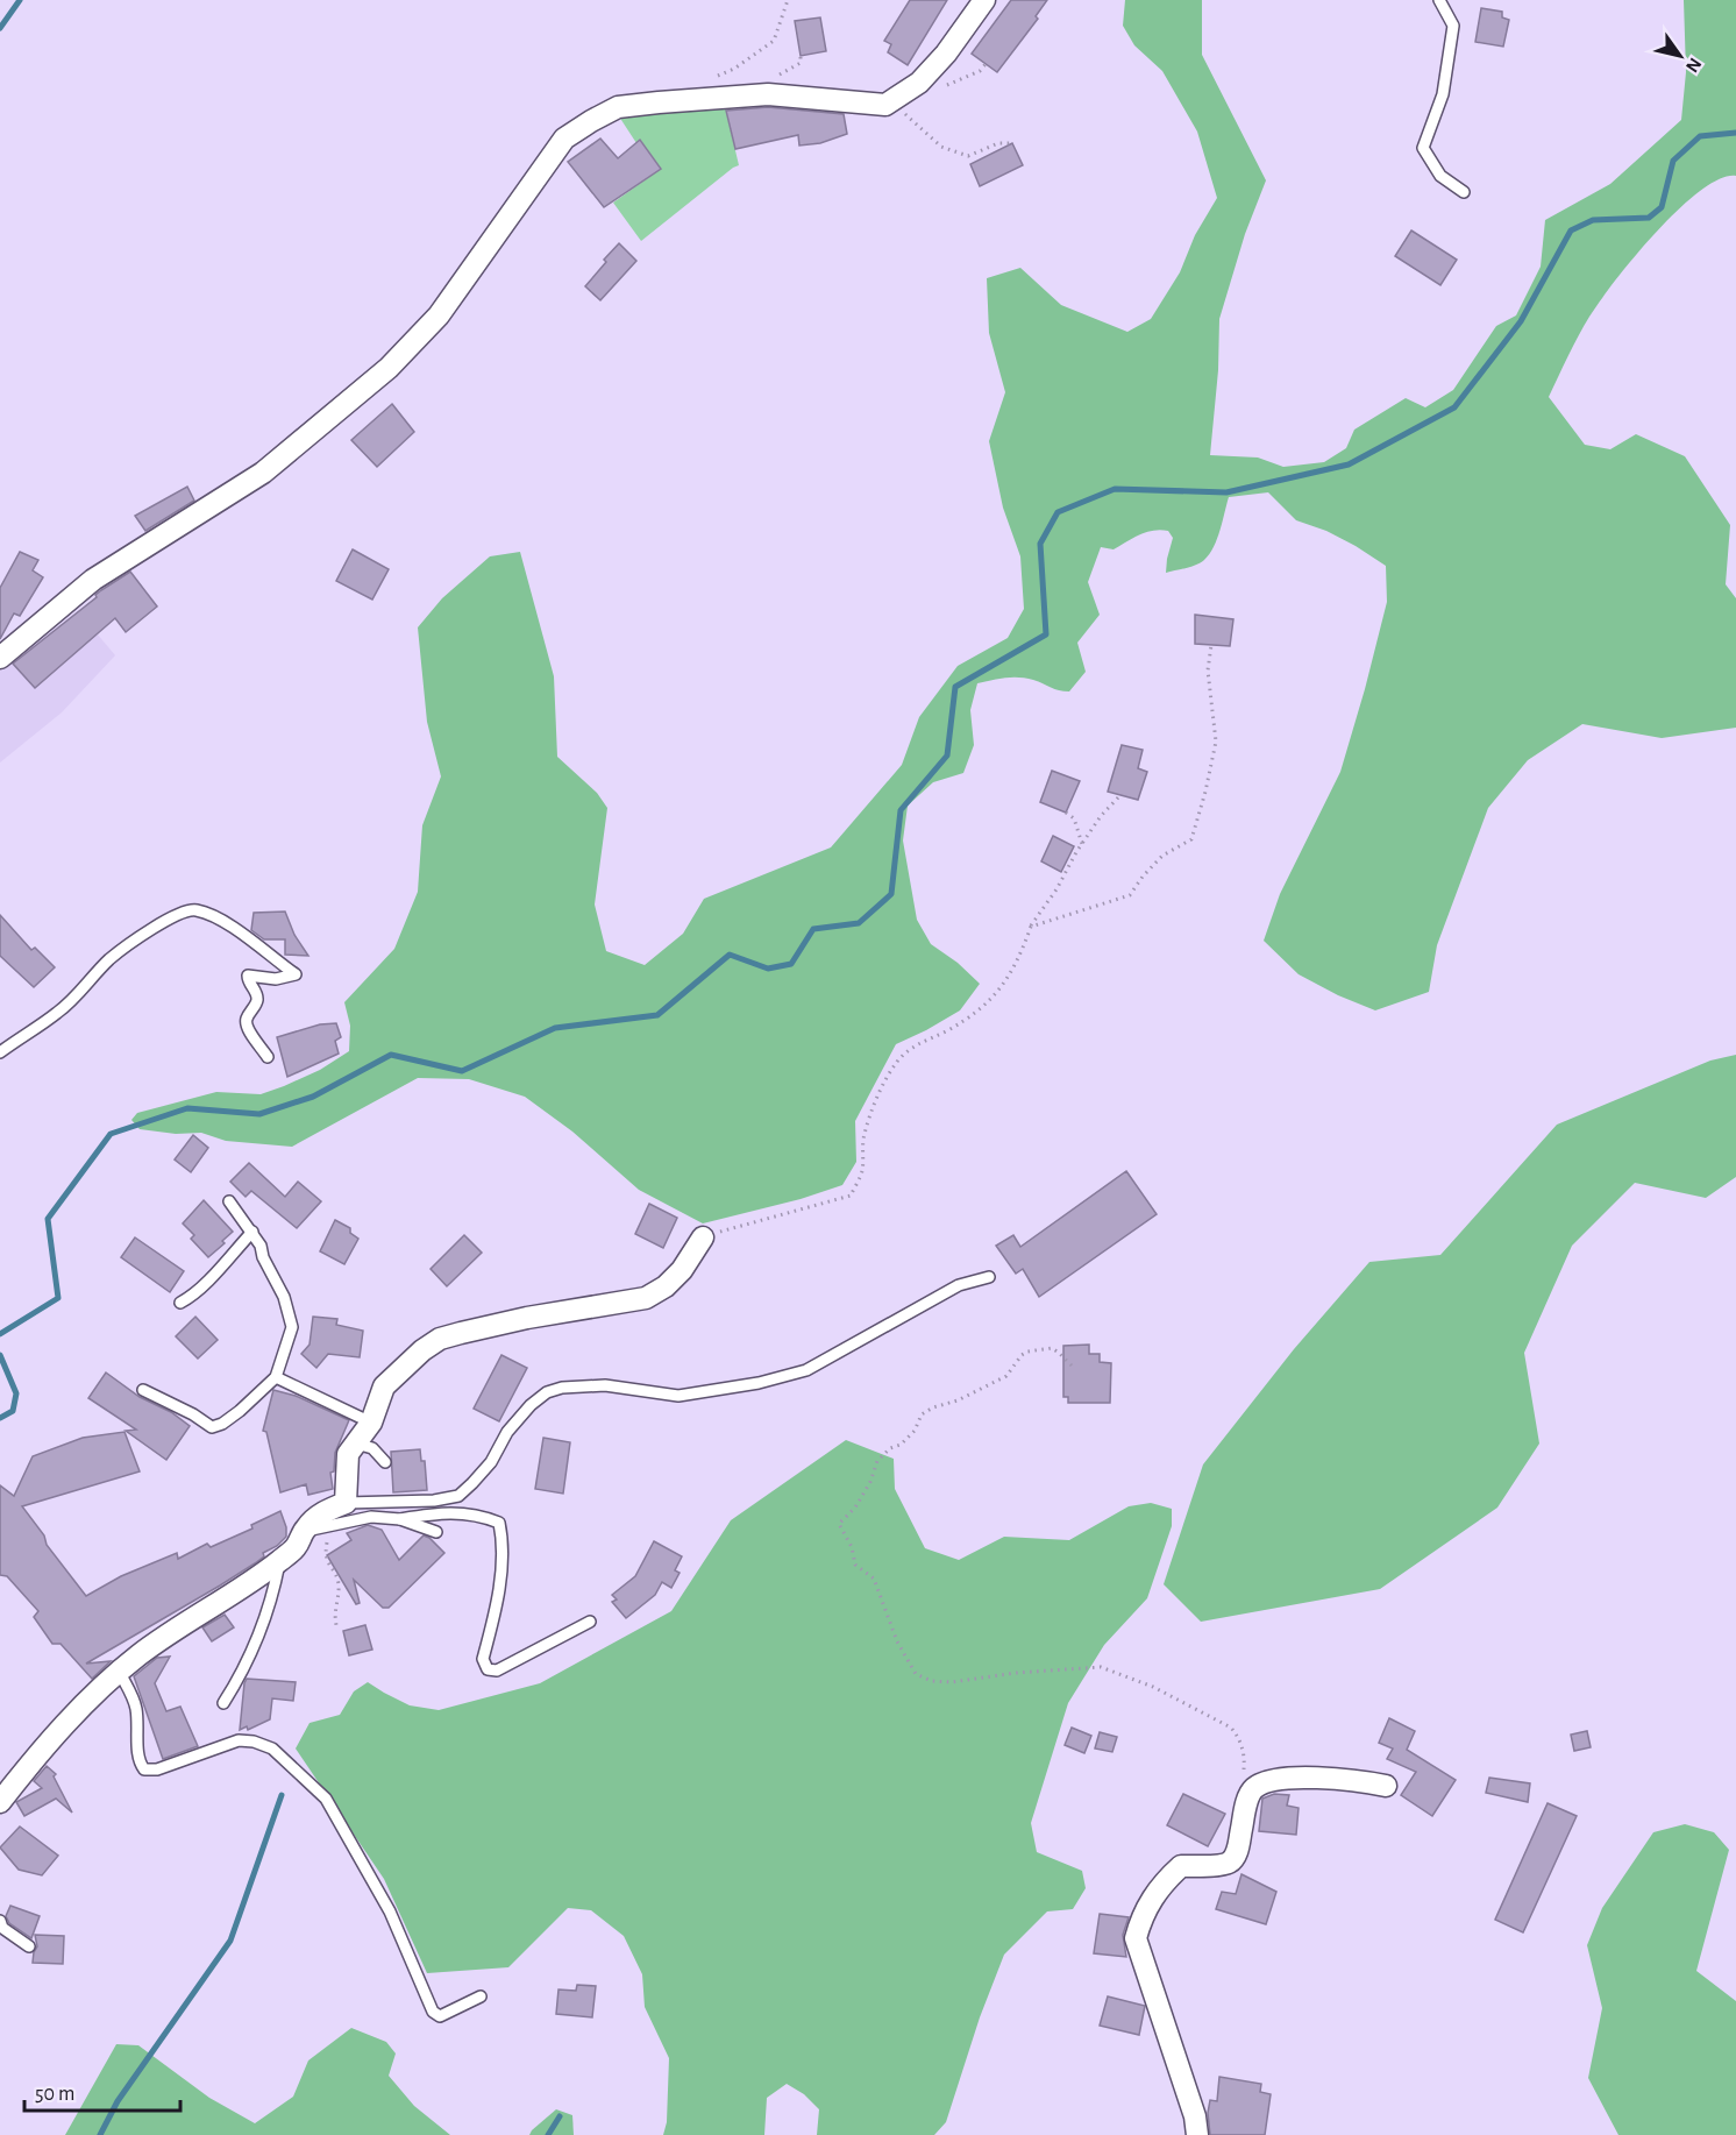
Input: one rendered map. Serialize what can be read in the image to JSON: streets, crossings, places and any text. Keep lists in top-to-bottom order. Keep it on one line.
{"scale_bar":"50 m","north":"bottom right"}
